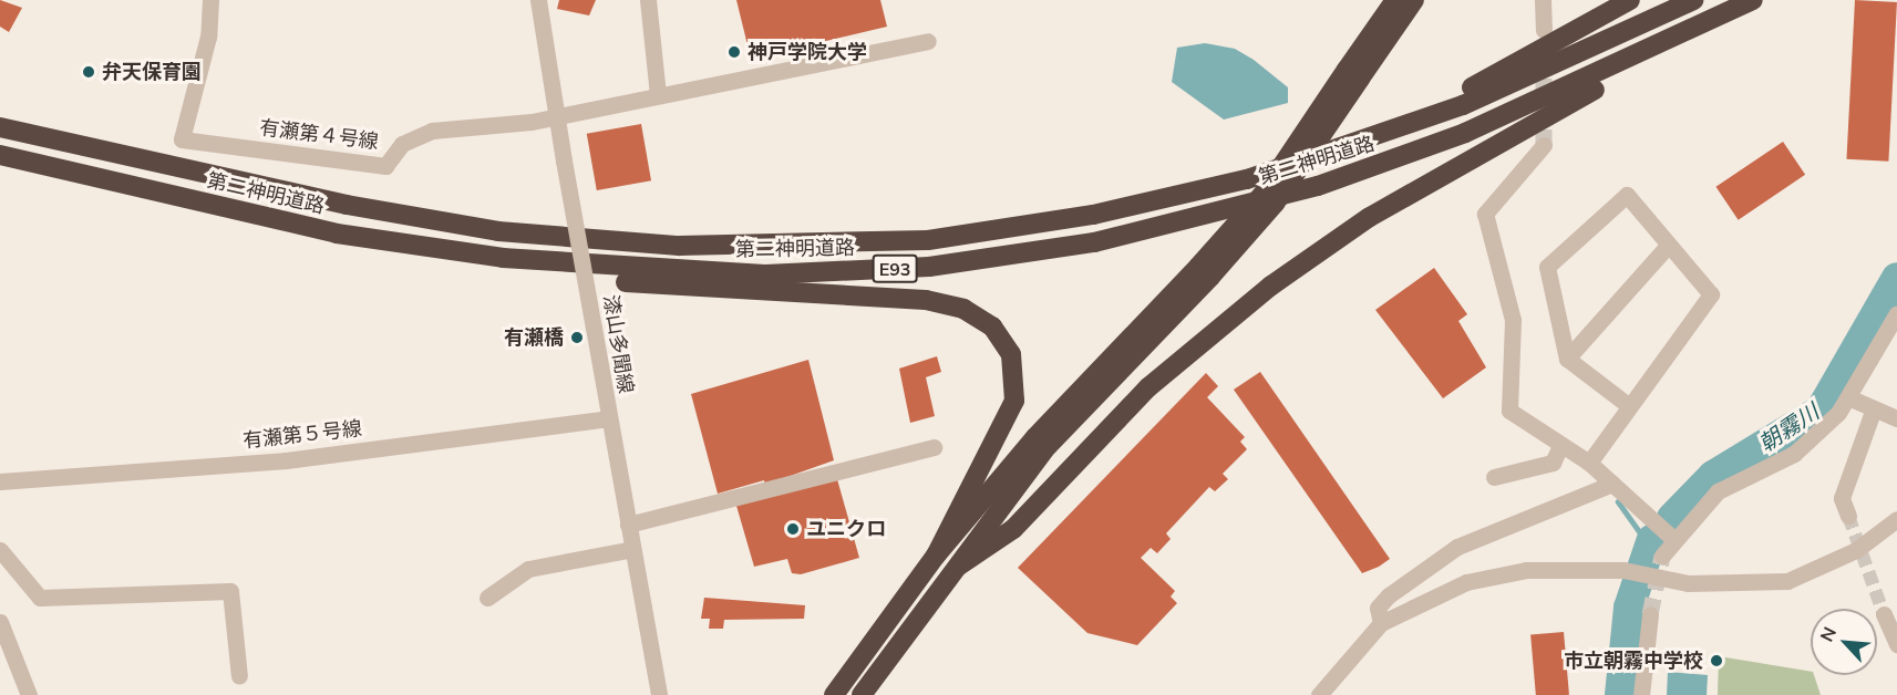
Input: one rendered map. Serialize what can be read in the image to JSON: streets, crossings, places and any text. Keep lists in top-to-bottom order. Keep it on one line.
{"streets":{"highway":["第二神明道路","E93"],"street":["有瀬第４号線","漆山多聞線","有瀬第５号線"]},"crossings":[["有瀬第４号線","漆山多聞線"],["漆山多聞線","有瀬第５号線"]],"water":["朝霧川"],"places":["神戸学院大学","弁天保育園","有瀬橋","ユニクロ","市立朝霧中学校"],"north":"top left"}
